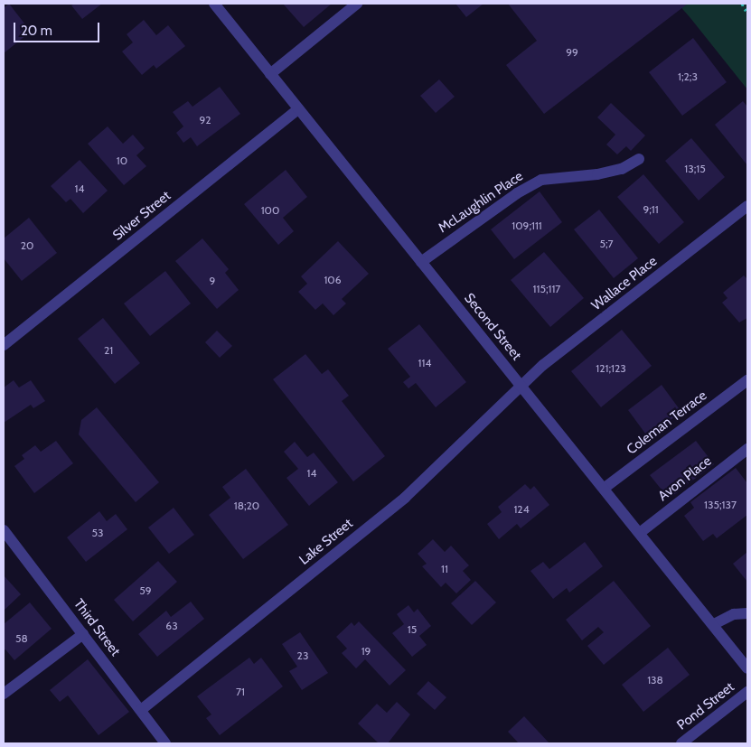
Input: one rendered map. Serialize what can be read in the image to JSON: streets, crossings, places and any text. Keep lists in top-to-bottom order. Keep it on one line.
{"streets":{"street":["McLaughlin Place","Silver Street","Wallace Place","Second Street","Coleman Terrace","Avon Place","Lake Street","Third Street","Pond Street"]},"crossings":[["McLaughlin Place","Second Street"],["Silver Street","Second Street"],["Wallace Place","Second Street"],["Wallace Place","Lake Street"],["Second Street","Coleman Terrace"],["Second Street","Avon Place"],["Second Street","Lake Street"],["Lake Street","Third Street"]],"house_numbers":["99","1;2;3","92","10","13;15","14","9;11","100","109;111","5;7","20","106","9","115;117","21","114","121;123","14","135;137","18;20","124","53","11","59","63","15","58","19","23","138","71"],"scale_bar":"20 m"}
